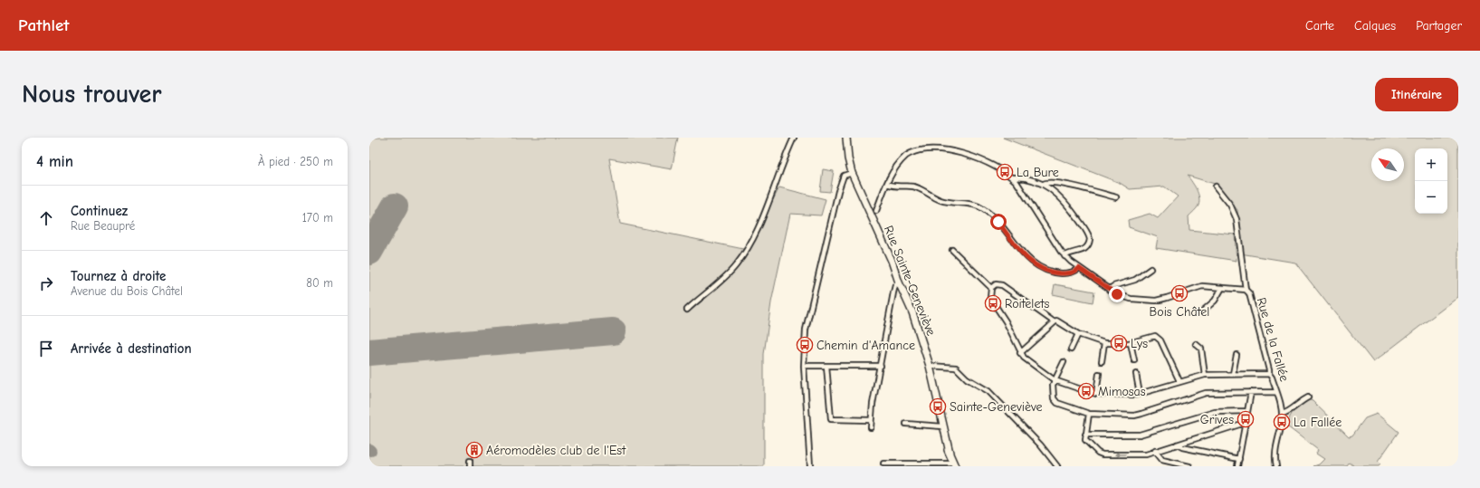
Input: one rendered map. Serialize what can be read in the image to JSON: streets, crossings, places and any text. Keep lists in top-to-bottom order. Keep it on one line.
{"streets":{"street":["Rue Sainte-Geneviève","Rue de la Fallée"]},"places":{"bus stop":["La Bure","Bois Châtel","Roitelets","Lys","Chemin d'Amance","Mimosas","Sainte-Geneviève","Grives","La Fallée"],"building":["Aéromodèles club de l'Est"]},"north":"top left","page":{"header":"Pathlet","nav":["Carte","Calques","Partager"],"buttons":"Itinéraire","title":"Nous trouver","heading":["4 min","À pied · 250 m"],"map_buttons":["+","−"],"list":[["Continuez","Rue Beaupré","170 m"],["Tournez à droite","Avenue du Bois Châtel","80 m"],"Arrivée à destination"]}}
